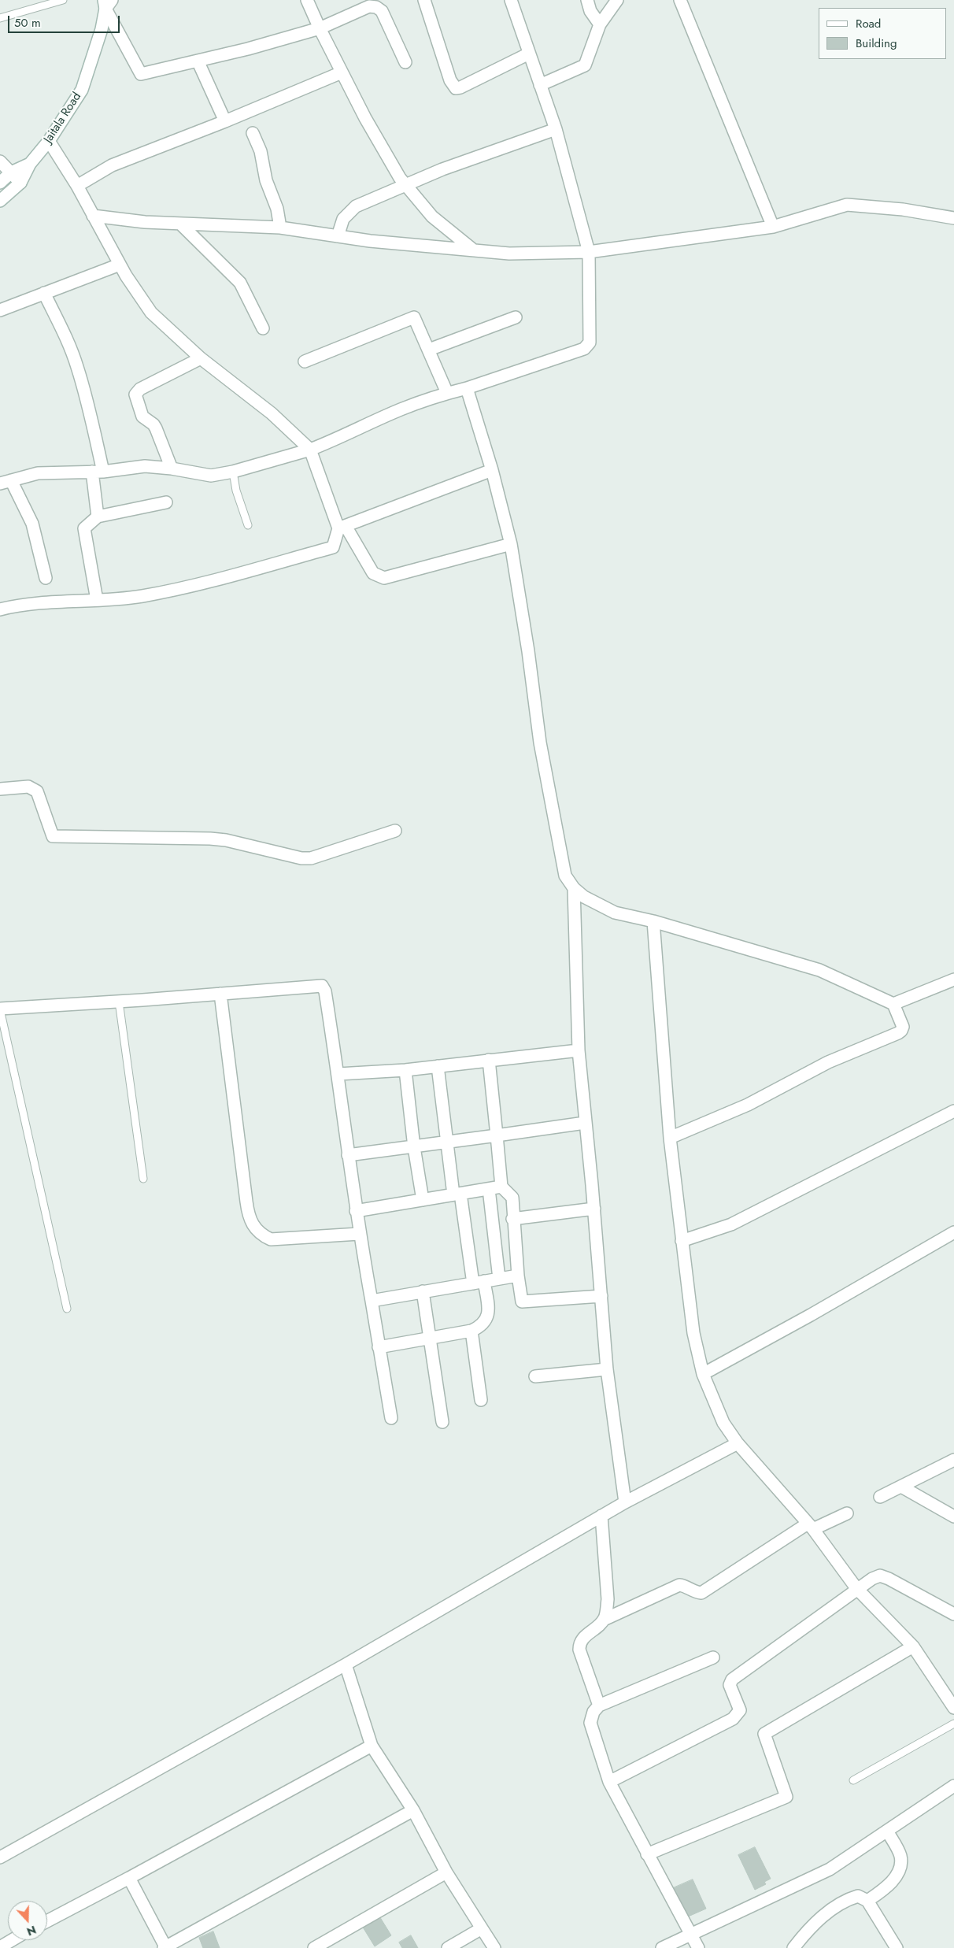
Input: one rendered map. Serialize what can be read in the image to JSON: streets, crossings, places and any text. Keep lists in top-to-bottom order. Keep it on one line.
{"streets":{"street":["Jaitala Road"]},"legend":["Road","Building"],"scale_bar":"50 m","north":"bottom"}
